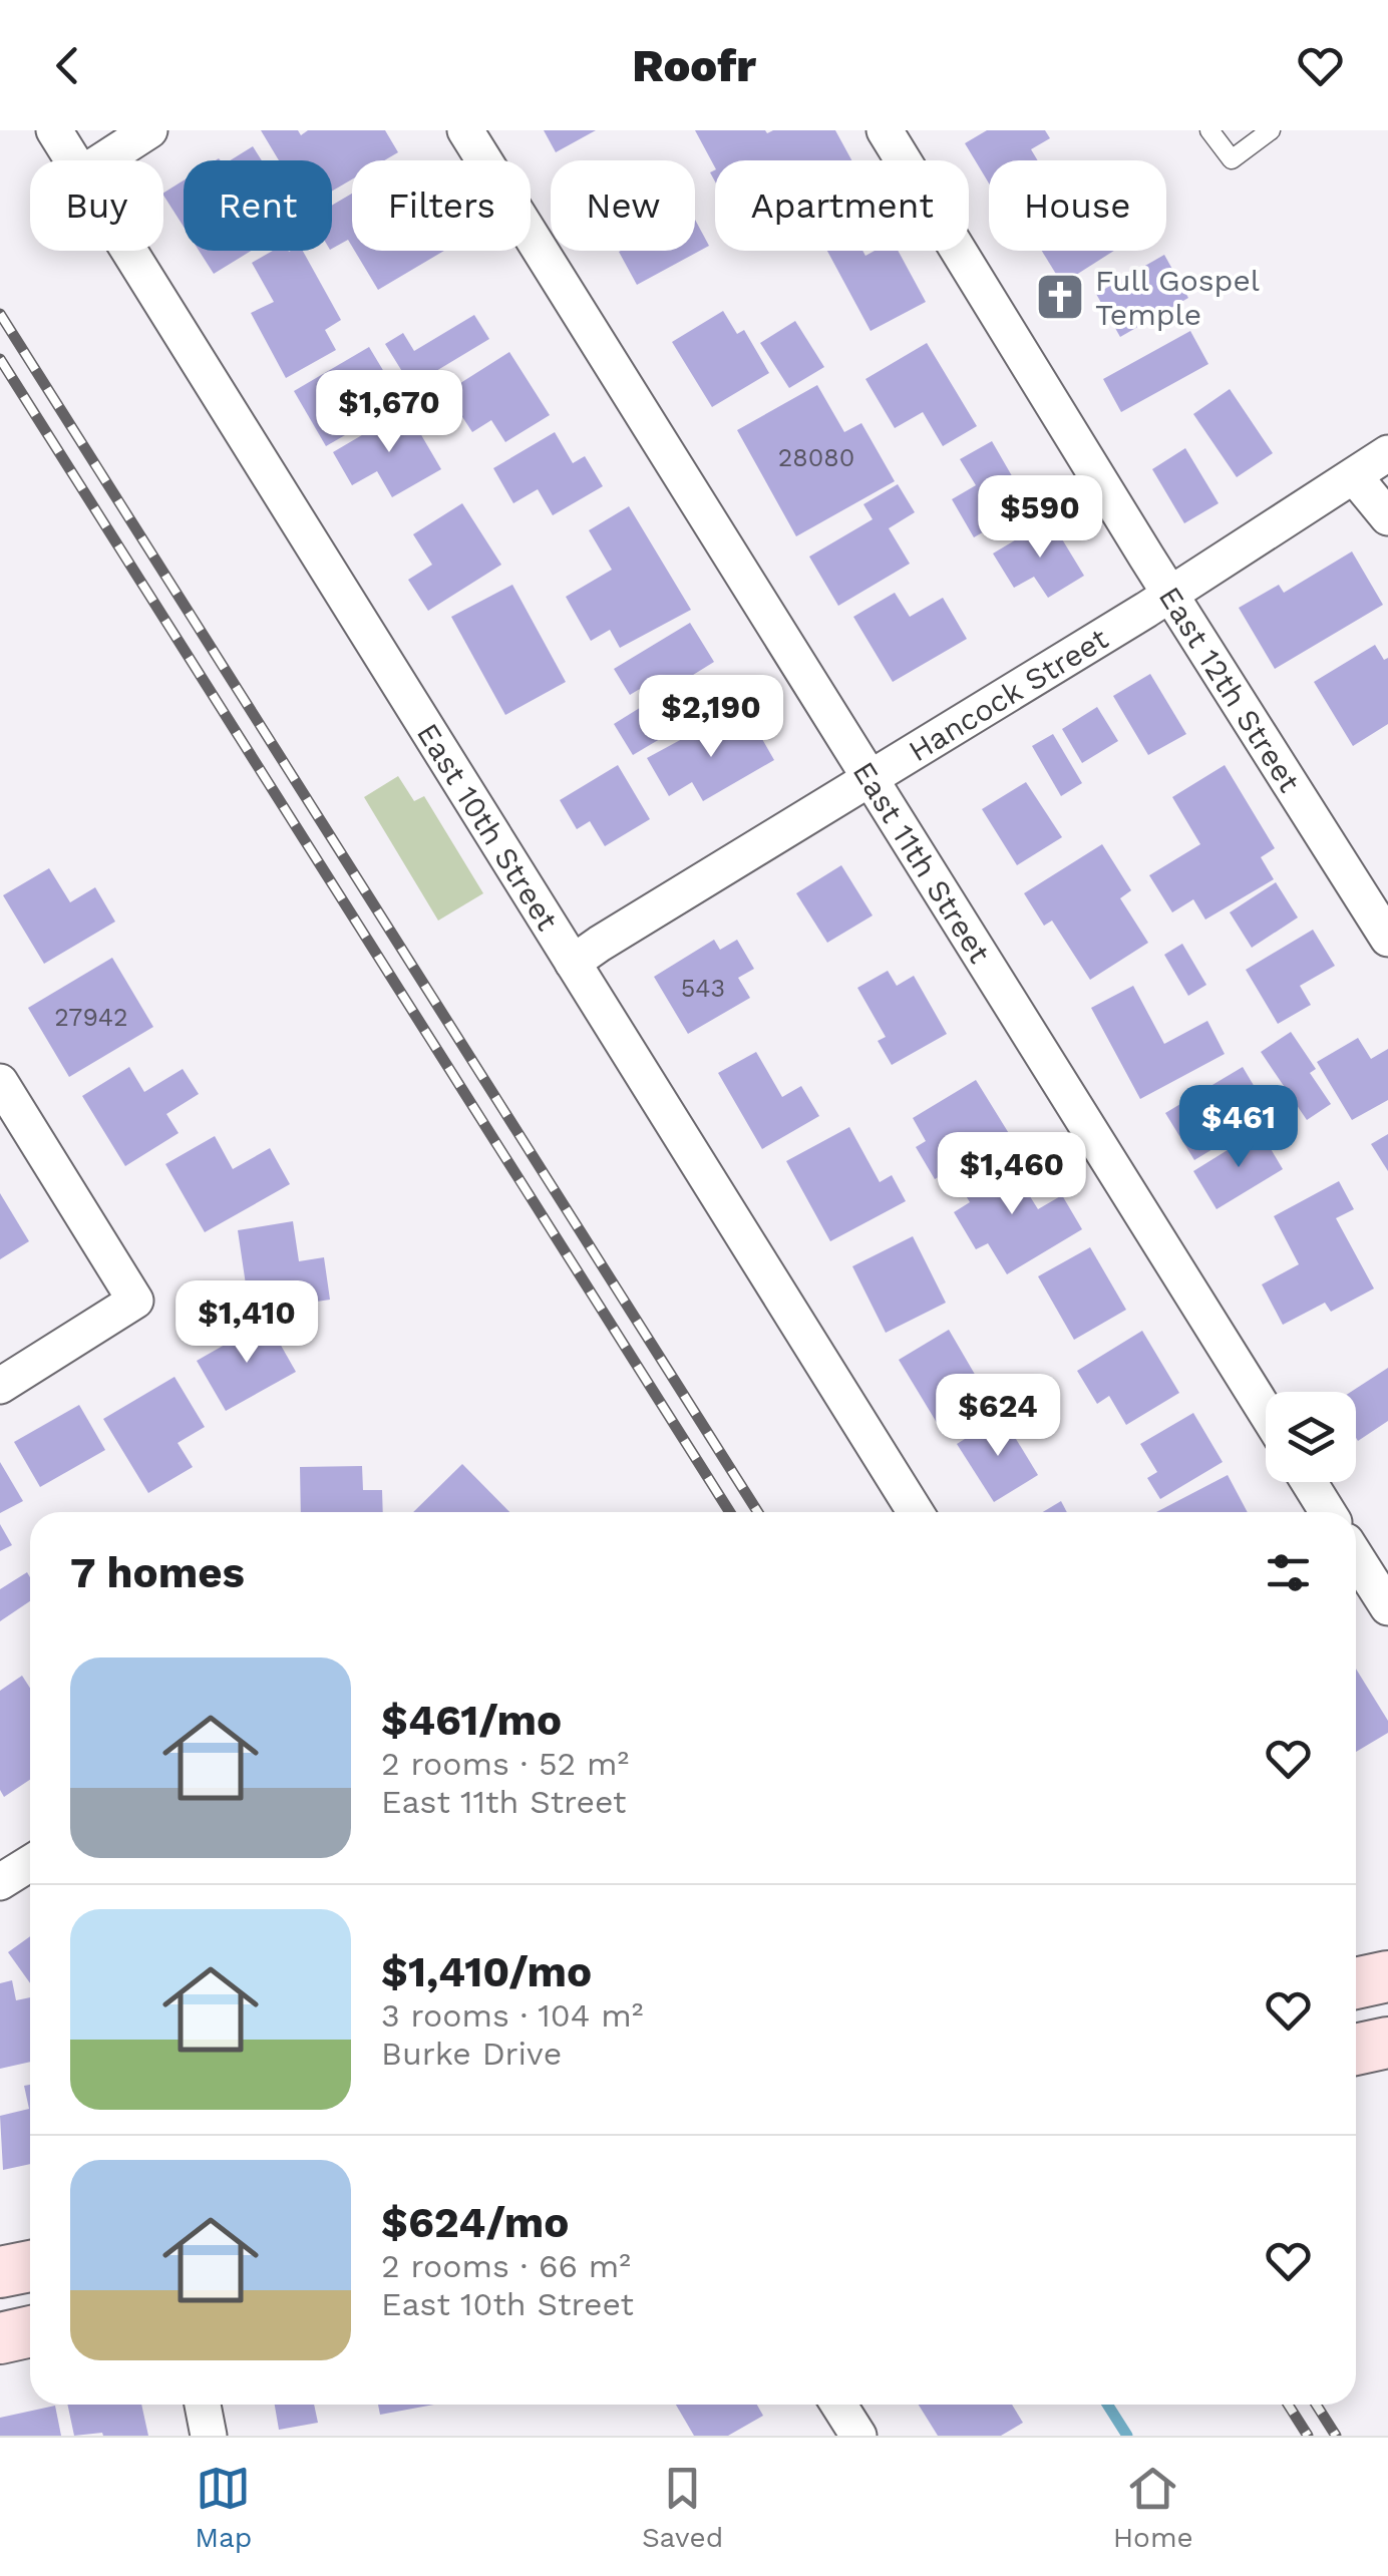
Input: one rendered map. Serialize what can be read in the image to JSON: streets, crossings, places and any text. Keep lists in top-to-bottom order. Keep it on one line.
{"streets":{"street":["East 12th Street","Hancock Street","East 10th Street","East 11th Street"]},"crossings":[["East 12th Street","Hancock Street"],["Hancock Street","East 10th Street"],["Hancock Street","East 11th Street"]],"places":{"church":["Full Gospel Temple"]},"house_numbers":["28080","543","27942"],"page":{"header":"Roofr","chip":["Buy","Rent","Filters","New","Apartment","House"],"price":["$1,670","$590","$2,190","$461","$1,460","$1,410","$624"],"heading":"7 homes","list":[{"name":"$461/mo","note":"2 rooms · 52 m² · East 11th Street"},{"name":"$1,410/mo","note":"3 rooms · 104 m² · Burke Drive"},{"name":"$624/mo","note":"2 rooms · 66 m² · East 10th Street"}],"tabs":["Map","Saved","Home"]}}
